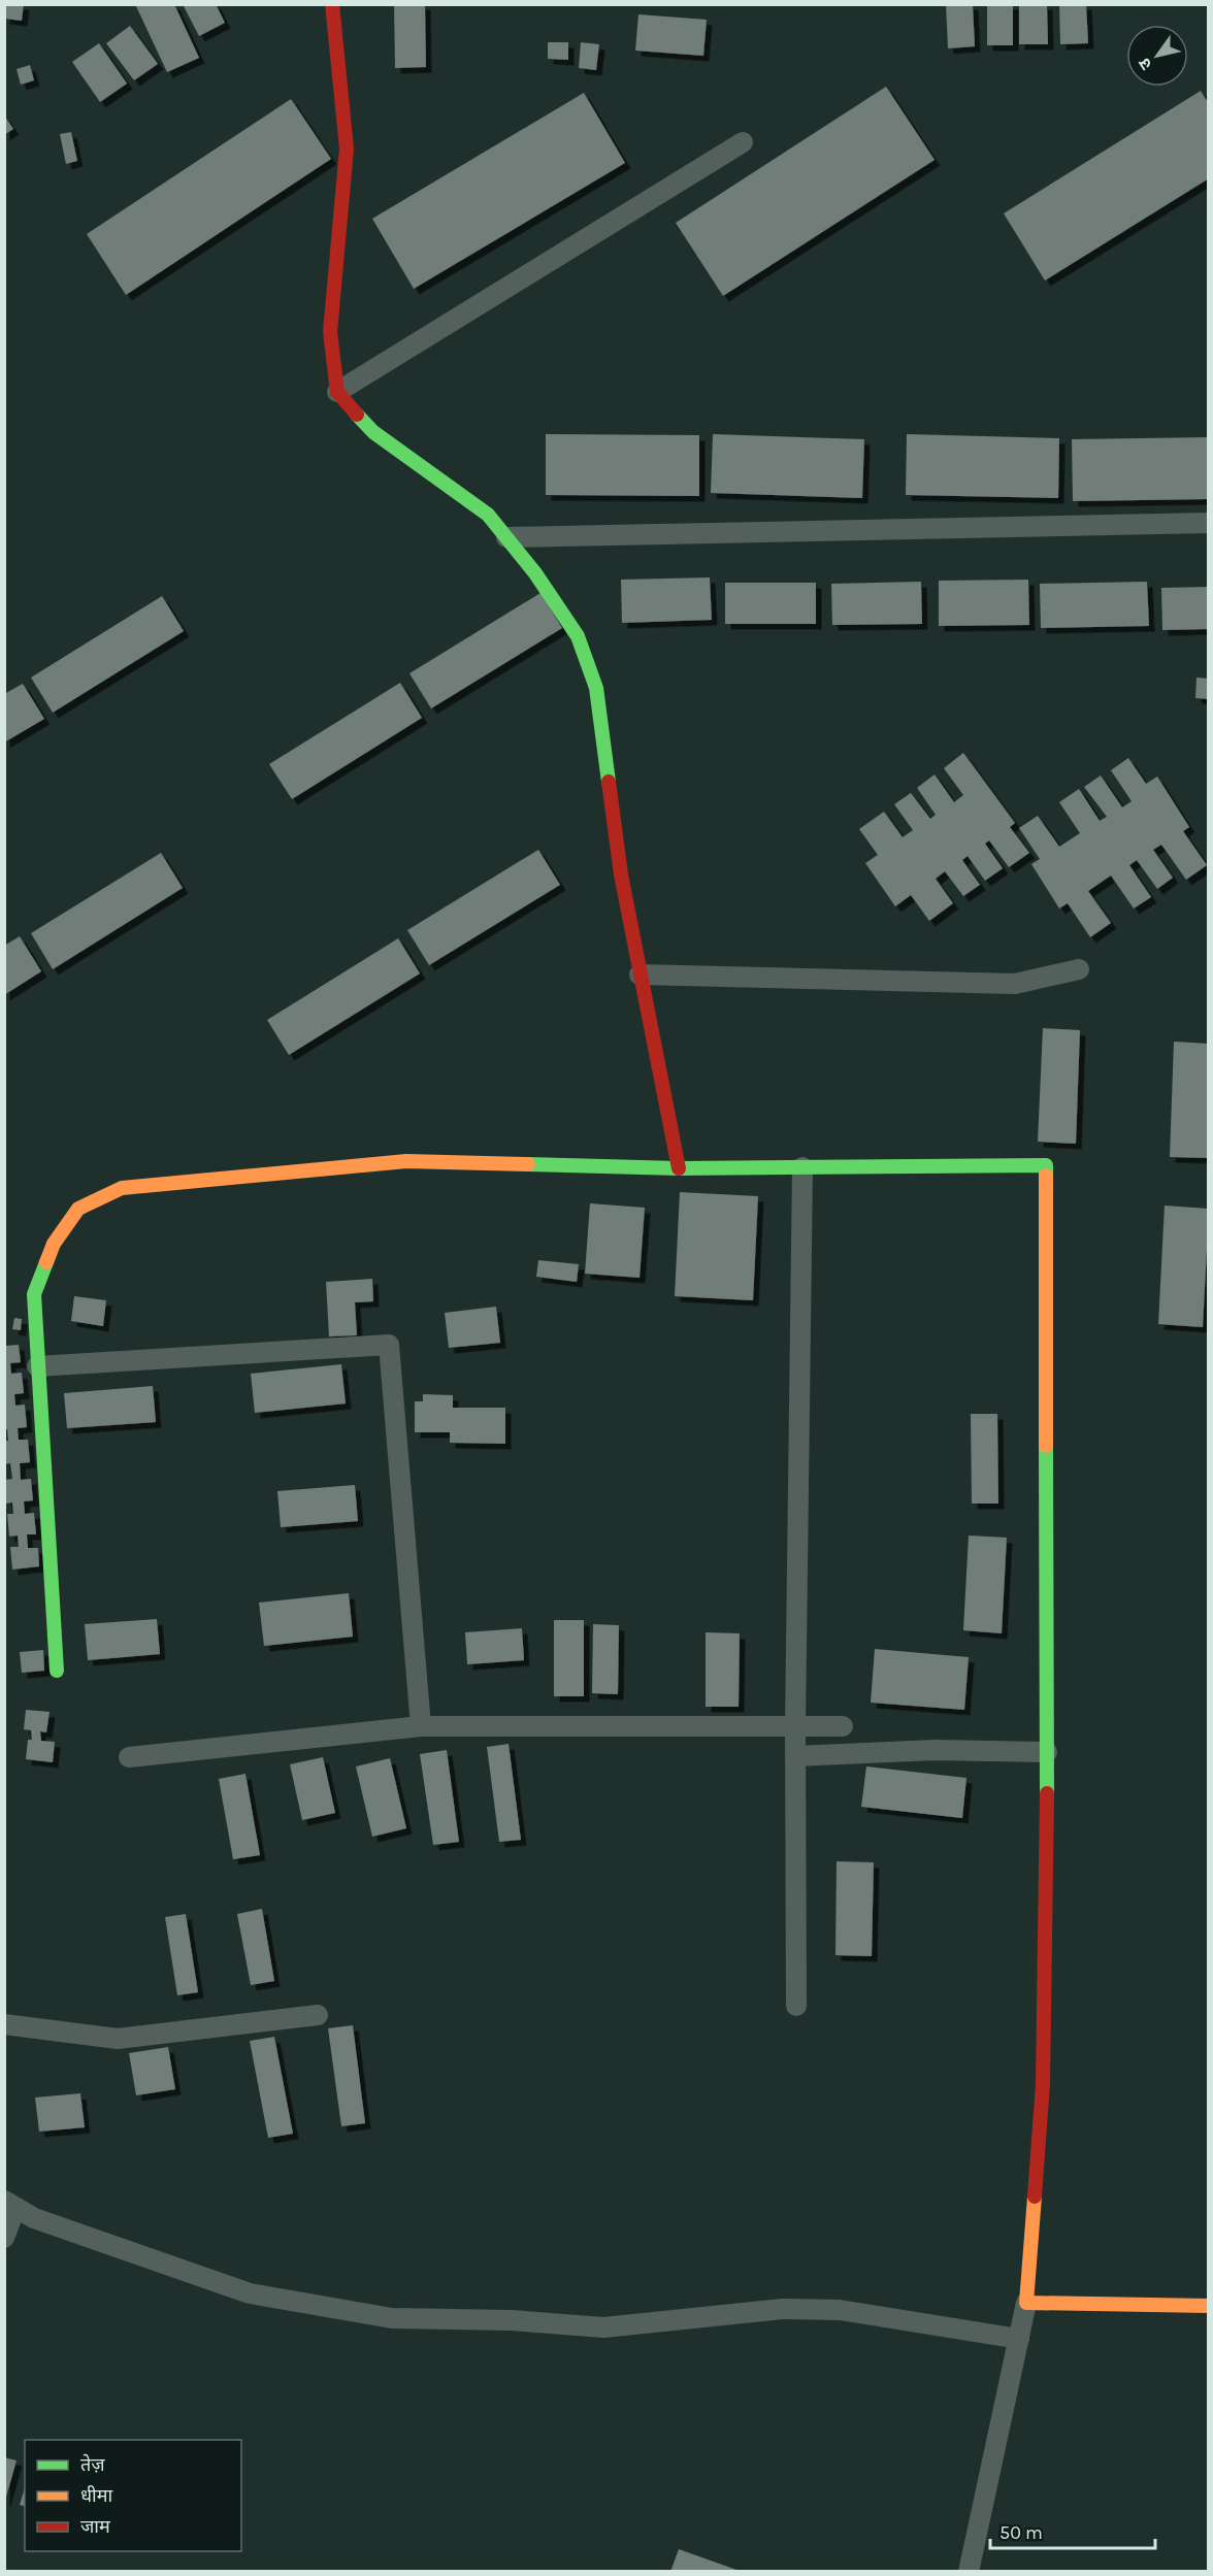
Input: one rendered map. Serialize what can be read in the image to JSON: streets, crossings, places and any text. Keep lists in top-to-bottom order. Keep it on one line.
{"legend":["तेज़","धीमा","जाम"],"scale_bar":"50 m","north":"bottom left"}
